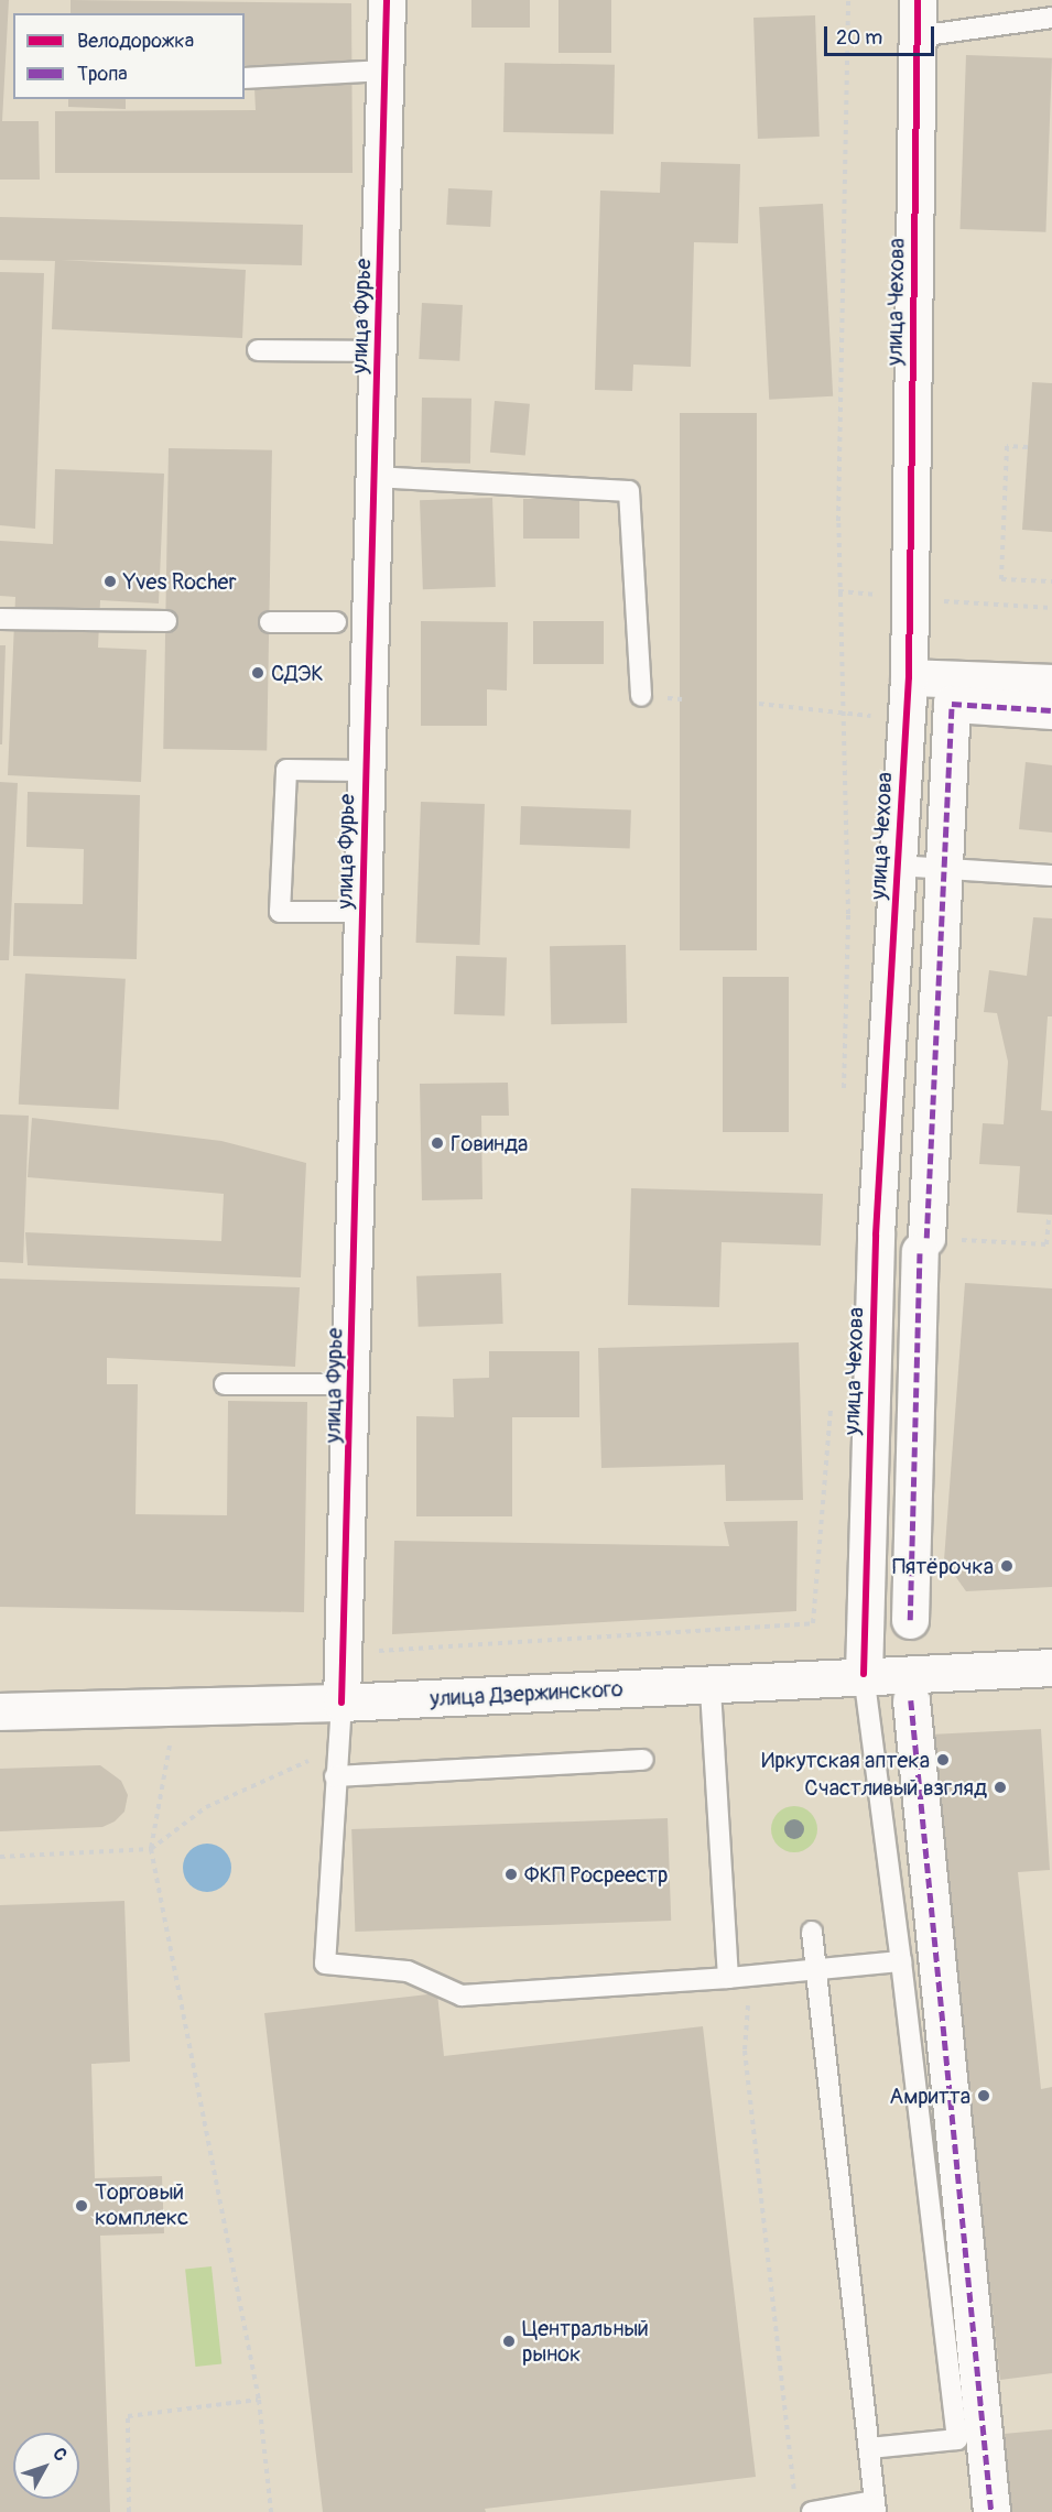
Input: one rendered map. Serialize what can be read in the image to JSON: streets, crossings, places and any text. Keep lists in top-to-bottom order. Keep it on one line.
{"streets":{"street":["улица Чехова","улица Фурье","улица Дзержинского"]},"crossings":[["улица Чехова","улица Дзержинского"],["улица Фурье","улица Дзержинского"]],"places":["Yves Rocher","СДЭК","Говинда","Пятёрочка","Иркутская аптека","Счастливый взгляд","ФКП Росреестр","Амритта","Торговый комплекс","Центральный рынок"],"legend":["Велодорожка","Тропа"],"scale_bar":"20 m","north":"top right"}
